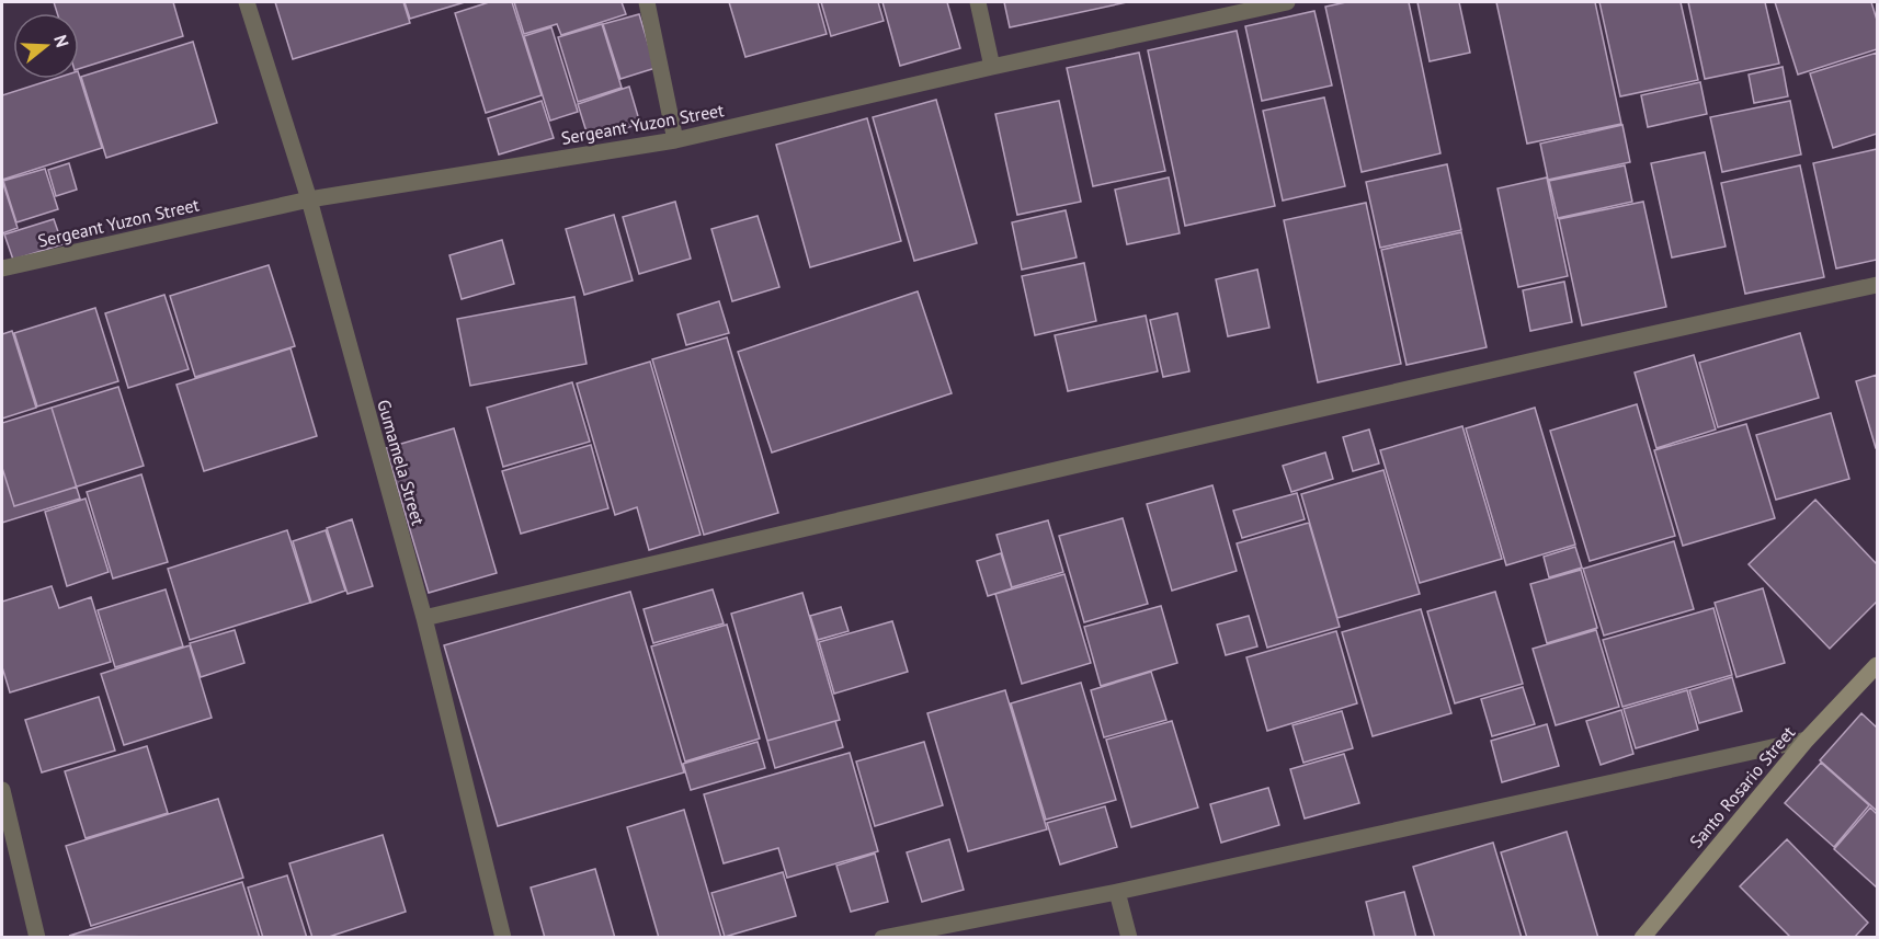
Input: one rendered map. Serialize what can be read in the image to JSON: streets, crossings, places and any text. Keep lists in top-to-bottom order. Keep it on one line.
{"streets":{"street":["Sergeant Yuzon Street","Gumamela Street","Santo Rosario Street"]},"crossings":[["Sergeant Yuzon Street","Gumamela Street"]],"north":"right"}
